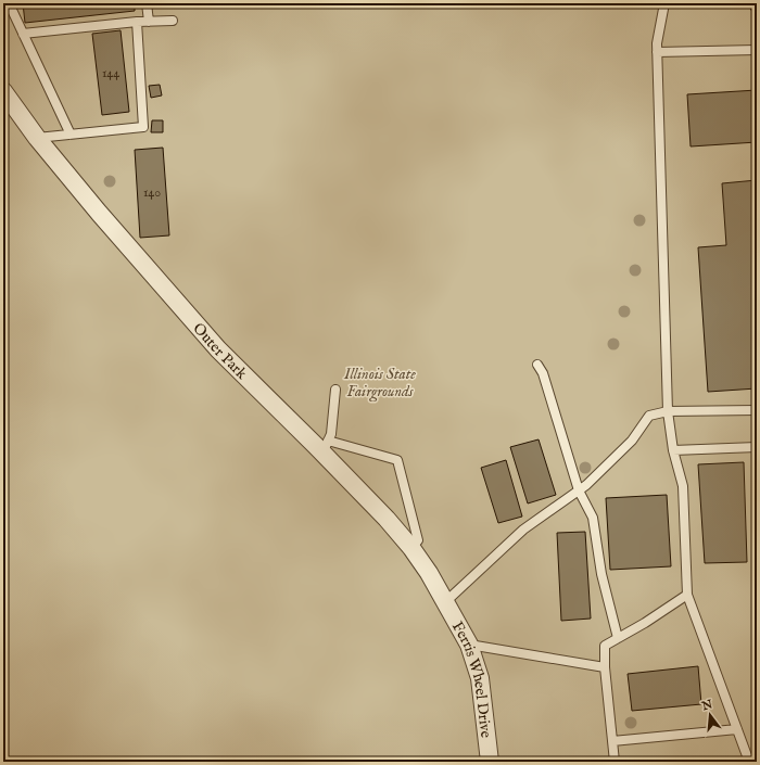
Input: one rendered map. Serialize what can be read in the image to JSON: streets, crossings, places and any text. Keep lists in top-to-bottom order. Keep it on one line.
{"streets":{"street":["Outer Park","Ferris Wheel Drive"]},"crossings":[["Outer Park","Ferris Wheel Drive"]],"parks":["Illinois State Fairgrounds"],"house_numbers":["144","140"],"north":"top"}
